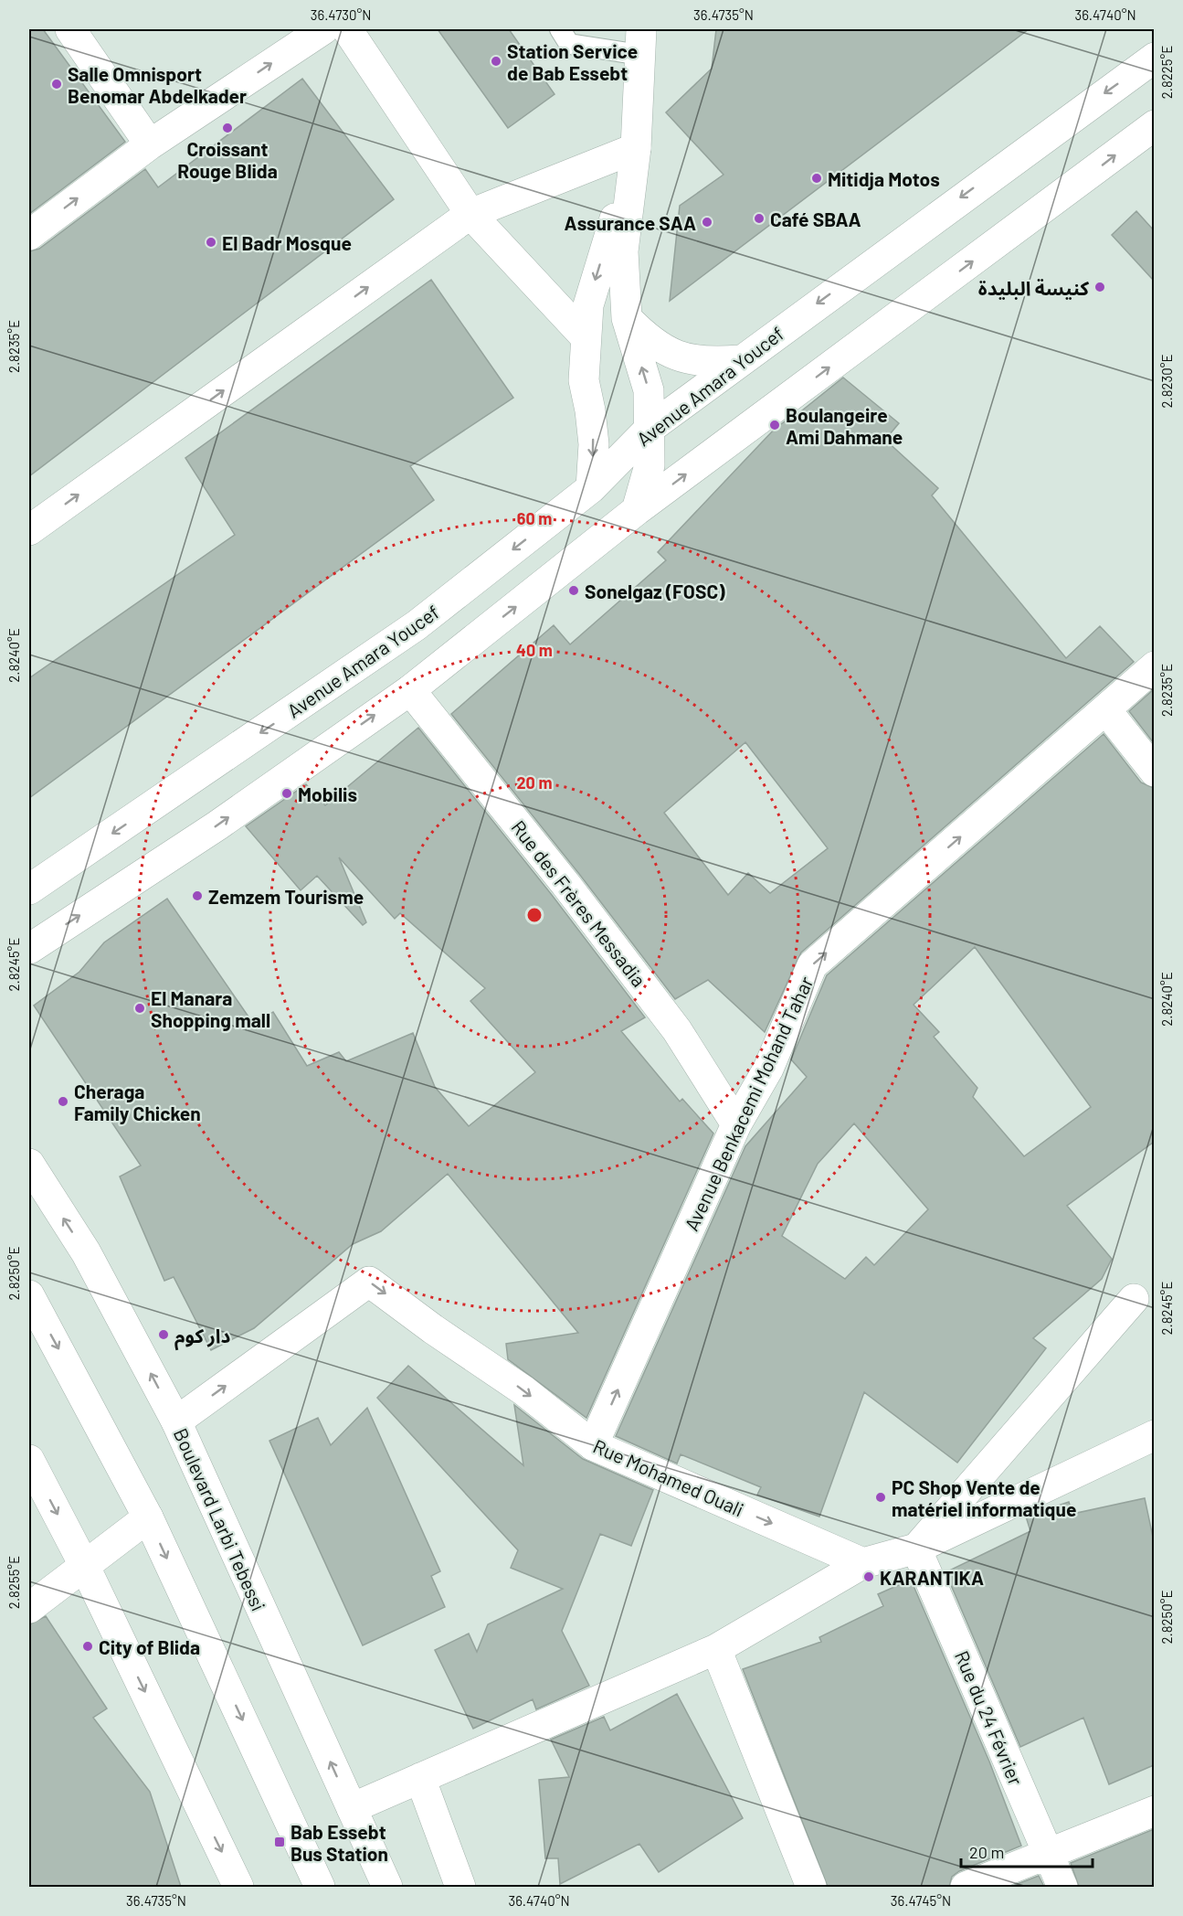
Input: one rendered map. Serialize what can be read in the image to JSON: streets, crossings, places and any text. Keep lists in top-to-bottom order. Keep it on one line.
{"streets":{"street":["Avenue Amara Youcef","Rue des Frères Messadia","Avenue Benkacemi Mohand Tahar","Rue Mohamed Ouali","Boulevard Larbi Tebessi","Rue du 24 Février"]},"crossings":[["Rue des Frères Messadia","Avenue Benkacemi Mohand Tahar"],["Avenue Benkacemi Mohand Tahar","Rue Mohamed Ouali"],["Rue Mohamed Ouali","Boulevard Larbi Tebessi"]],"one_way":["Avenue Benkacemi Mohand Tahar","Rue Mohamed Ouali"],"places":{"other":["Station Service de Bab Essebt","Salle Omnisport Benomar Abdelkader","Croissant Rouge Blida","Mitidja Motos","Café SBAA","Assurance SAA","El Badr Mosque","كنيسة البليدة","Boulangeire Ami Dahmane","Sonelgaz (FOSC)","Mobilis","Zemzem Tourisme","El Manara Shopping mall","Cheraga Family Chicken","دار كوم","PC Shop Vente de matériel informatique","KARANTIKA","City of Blida"],"transit":["Bab Essebt Bus Station"]},"scale_bar":"20 m","coordinates":["36.4730°N","36.4735°N","36.4740°N","2.8225°E","2.8235°E","2.8230°E","2.8240°E","2.8245°E","2.8250°E","2.8255°E","36.4745°N"],"rings":["60 m","40 m","20 m"]}
